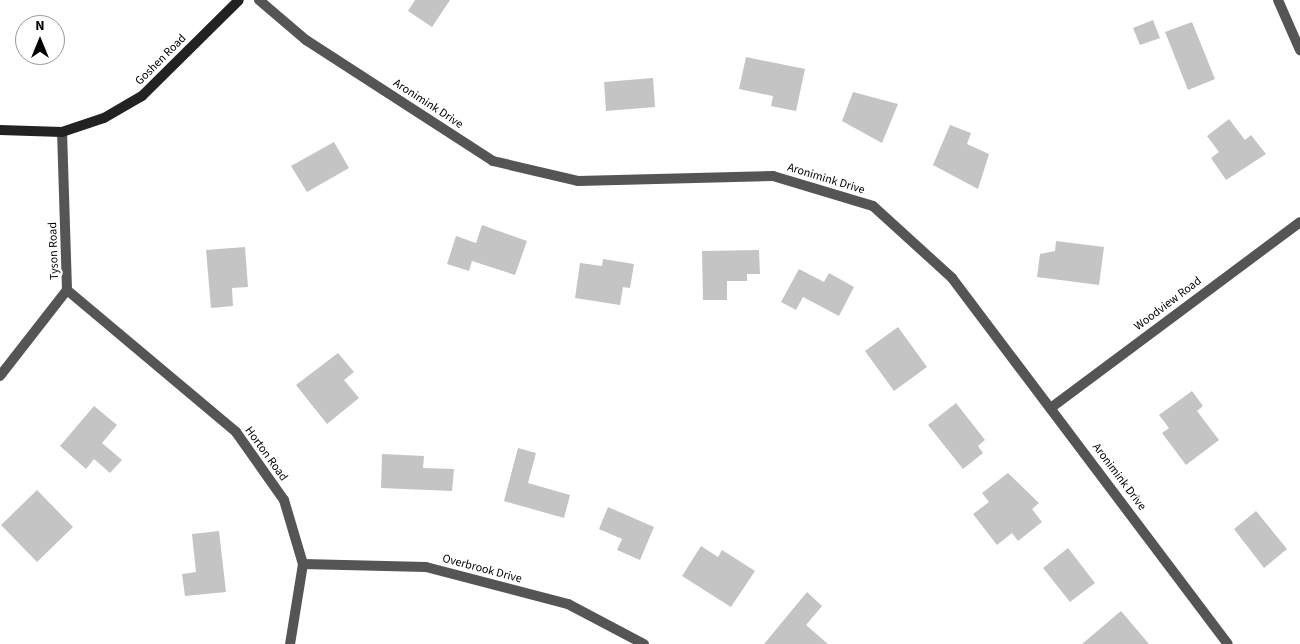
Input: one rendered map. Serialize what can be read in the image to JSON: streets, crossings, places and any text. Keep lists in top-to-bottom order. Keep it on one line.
{"streets":{"street":["Goshen Road","Aronimink Drive","Tyson Road","Woodview Road","Horton Road","Overbrook Drive"]},"crossings":[["Goshen Road","Tyson Road"],["Aronimink Drive","Woodview Road"],["Tyson Road","Horton Road"],["Horton Road","Overbrook Drive"]],"north":"top"}
